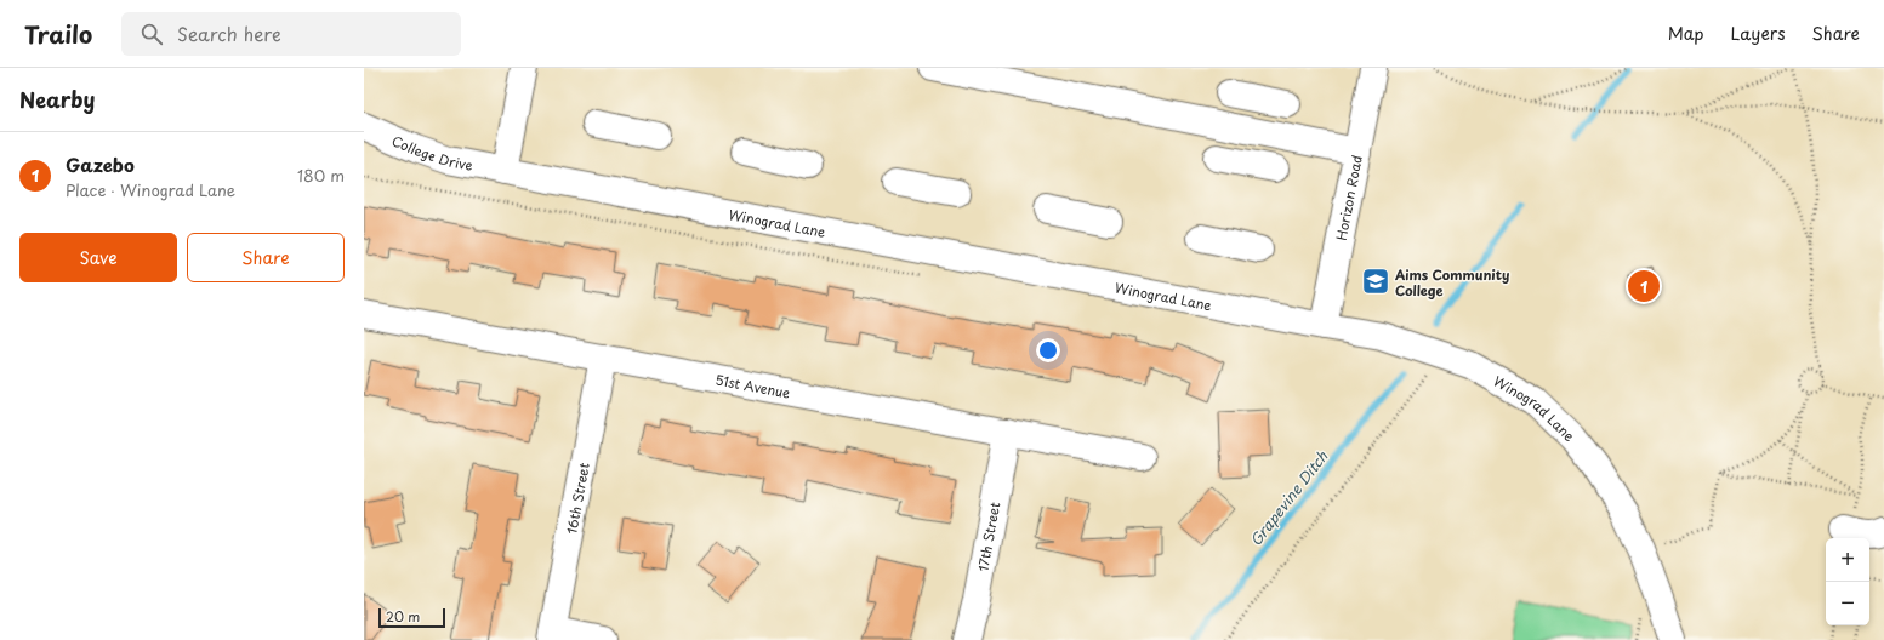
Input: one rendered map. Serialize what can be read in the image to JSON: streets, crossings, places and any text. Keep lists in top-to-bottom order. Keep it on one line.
{"streets":{"street":["College Drive","Horizon Road","Winograd Lane","51st Avenue","16th Street","17th Street"]},"crossings":[["College Drive","Winograd Lane"],["Horizon Road","Winograd Lane"],["51st Avenue","16th Street"],["51st Avenue","17th Street"]],"water":["Grapevine Ditch"],"places":{"school or university":["Aims Community College"]},"scale_bar":"20 m","page":{"header":"Trailo","search":"Search here","nav":["Map","Layers","Share"],"heading":"Nearby","list":[{"mark":"1","name":"Gazebo","note":"Place · Winograd Lane","value":"180 m"}],"buttons":["Save","Share"],"pins":"1","map_buttons":["+","−"],"scale":"20 m"}}
